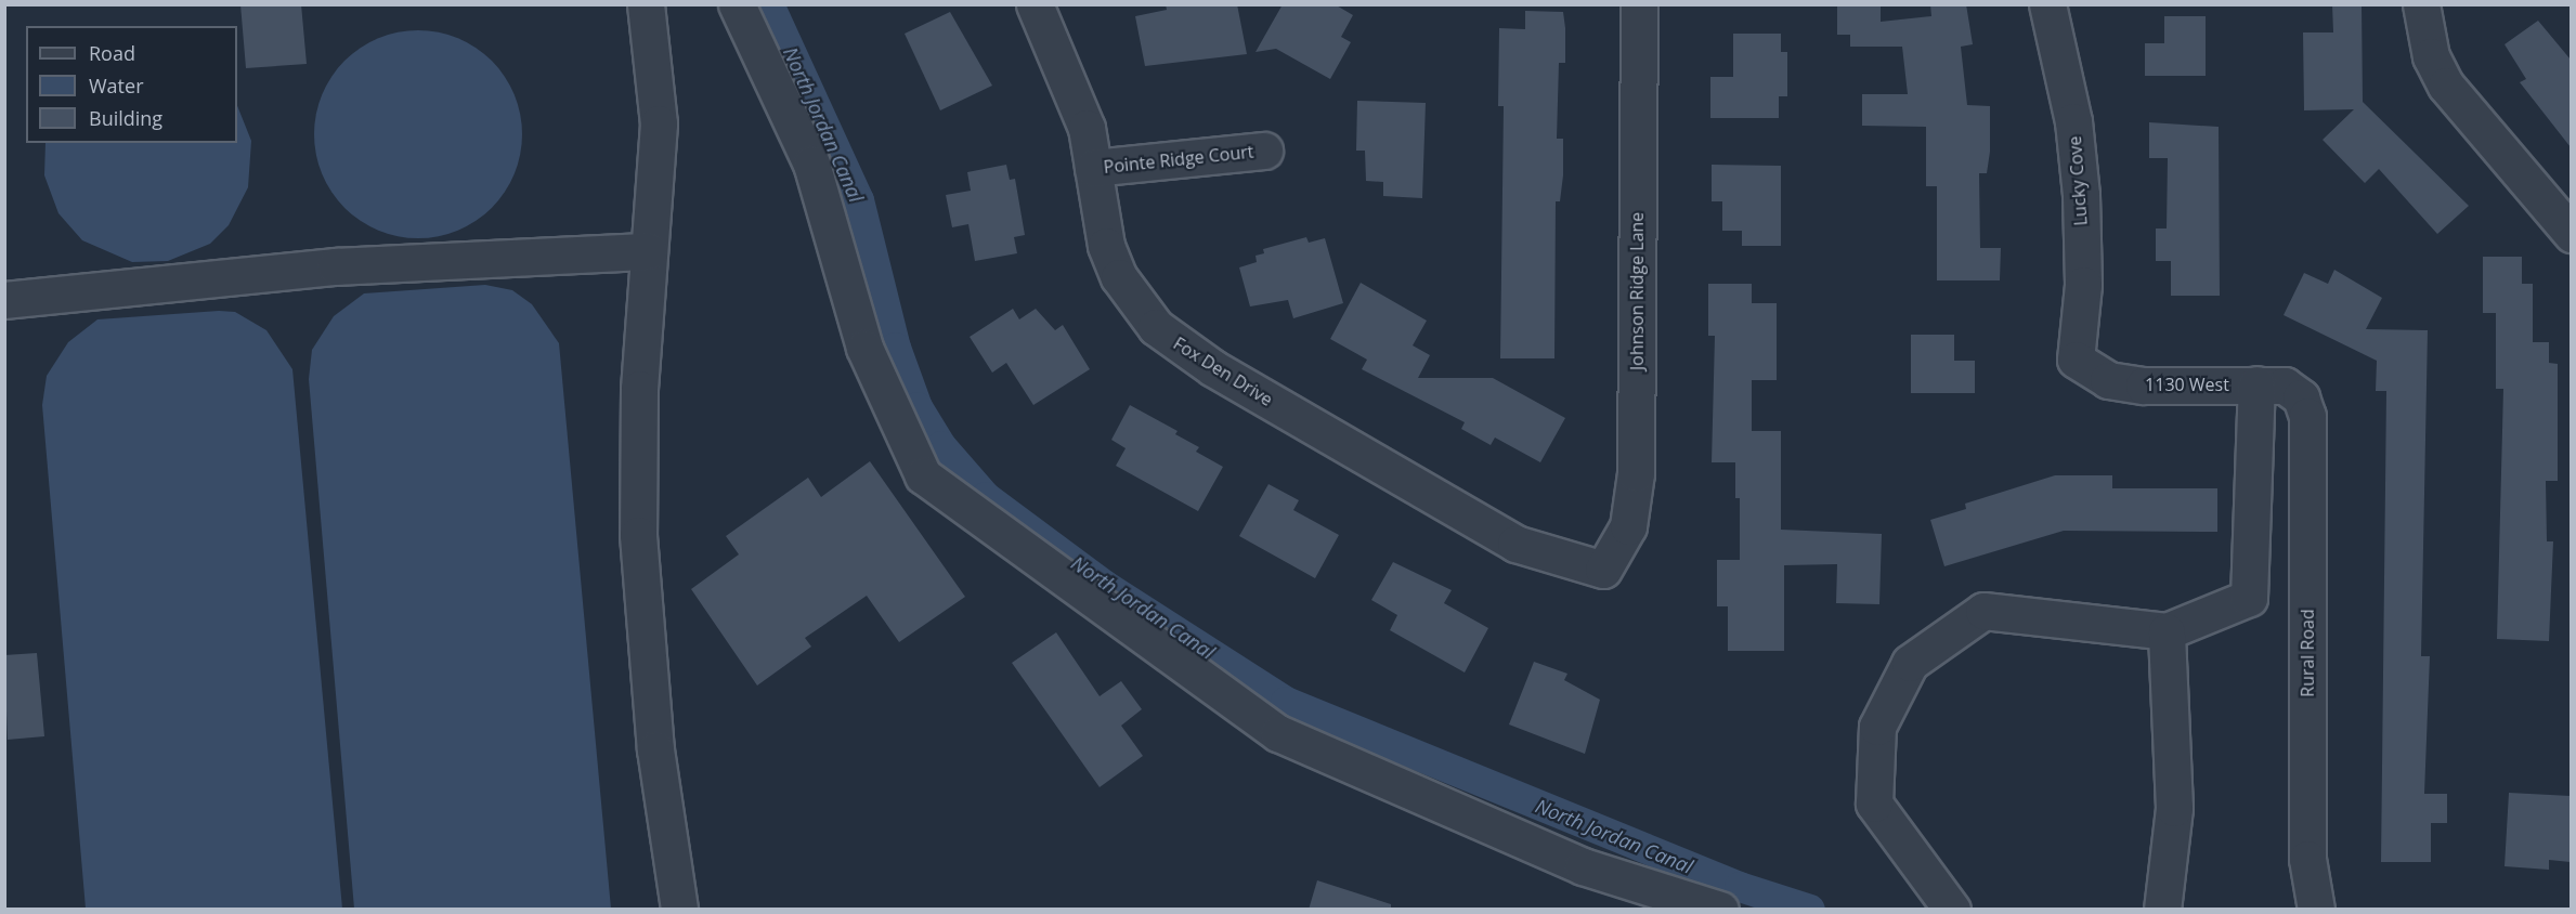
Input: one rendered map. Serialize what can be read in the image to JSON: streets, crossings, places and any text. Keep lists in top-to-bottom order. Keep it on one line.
{"streets":{"street":["Pointe Ridge Court","Lucky Cove","Johnson Ridge Lane","Fox Den Drive","1130 West","Rural Road"]},"crossings":[["Pointe Ridge Court","Fox Den Drive"],["Lucky Cove","1130 West"],["Johnson Ridge Lane","Fox Den Drive"],["1130 West","Rural Road"]],"water":["North Jordan Canal"],"legend":["Road","Water","Building"]}
